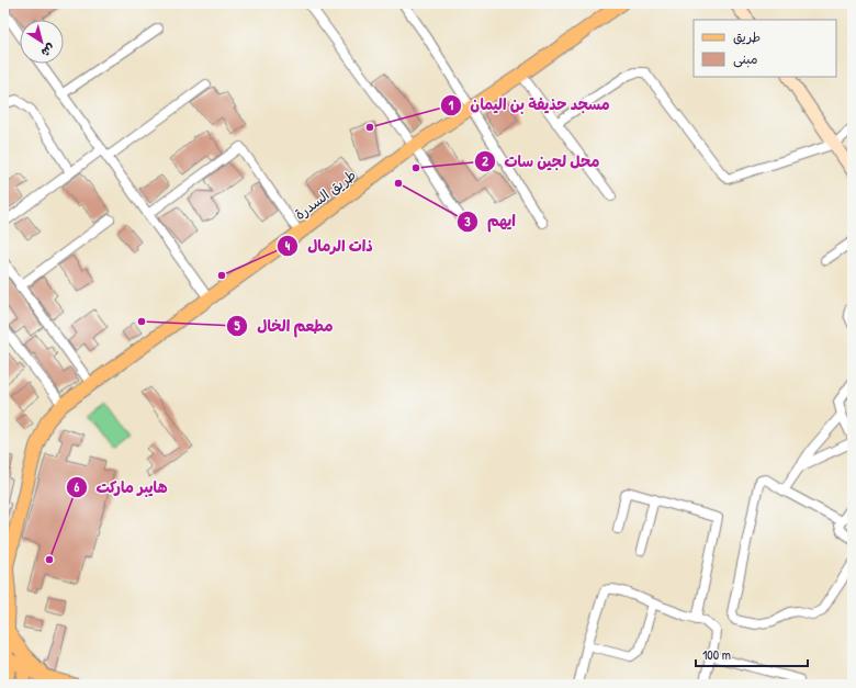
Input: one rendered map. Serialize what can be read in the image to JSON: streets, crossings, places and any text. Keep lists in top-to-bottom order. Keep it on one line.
{"streets":{"main road":["طريق السدرة"]},"places":["مسجد حذيفة بن اليمان","محل لجين سات","ايهم","ذات الرمال","مطعم الخال","هايبر ماركت"],"legend":["طريق","مبنى"],"scale_bar":"100 m","north":"bottom right"}
